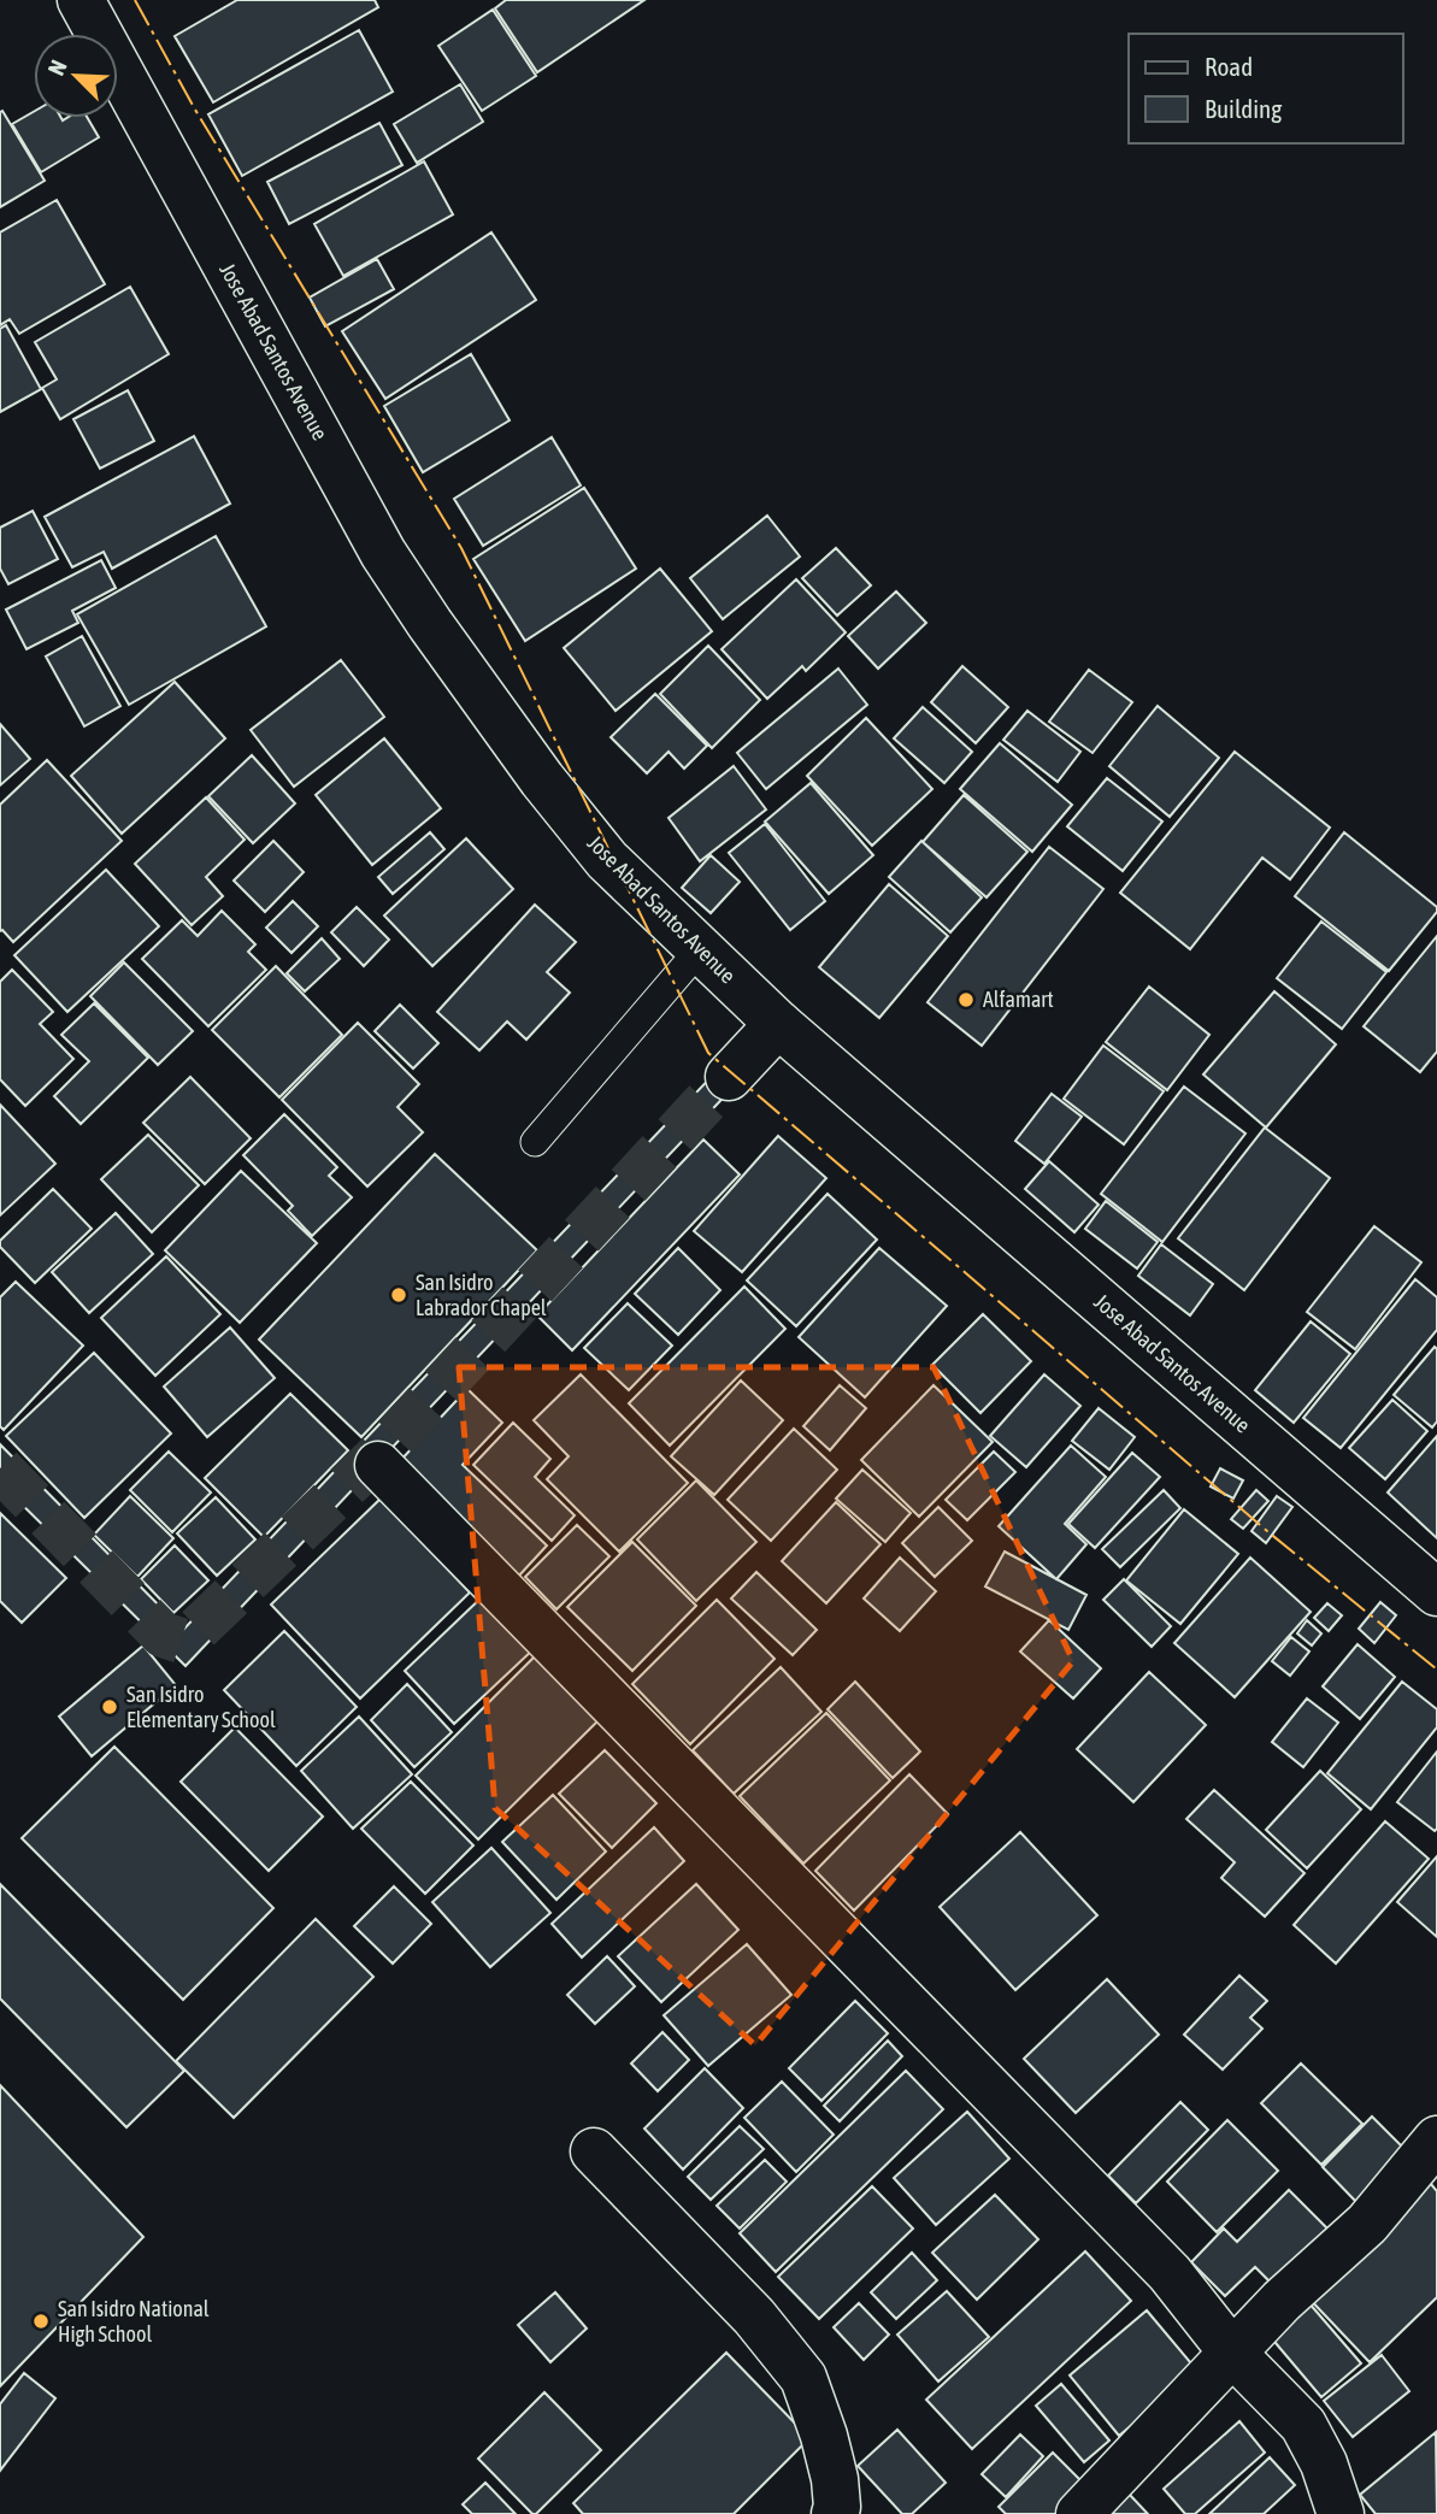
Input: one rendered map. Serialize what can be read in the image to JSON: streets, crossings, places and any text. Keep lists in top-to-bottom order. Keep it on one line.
{"streets":{"main road":["Jose Abad Santos Avenue"]},"places":["Alfamart","San Isidro Labrador Chapel","San Isidro Elementary School","San Isidro National High School"],"legend":["Road","Building"],"north":"top left"}
